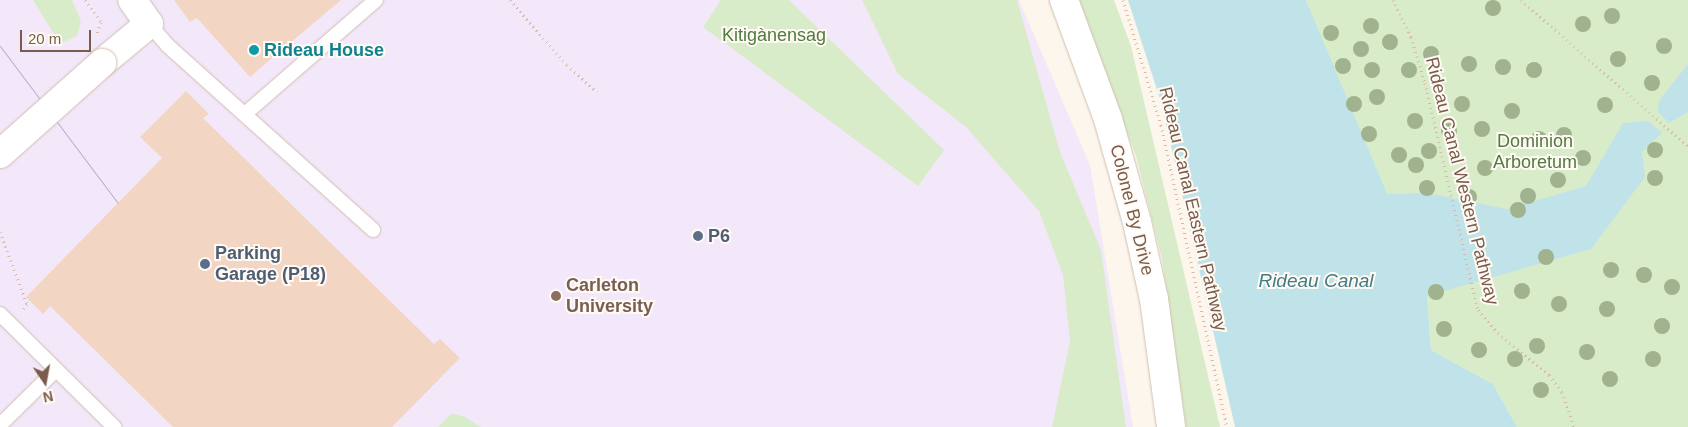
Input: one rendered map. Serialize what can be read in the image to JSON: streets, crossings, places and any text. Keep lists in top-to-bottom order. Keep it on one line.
{"streets":{"main road":["Colonel By Drive"],"path":["Rideau Canal Western Pathway","Rideau Canal Eastern Pathway"]},"water":["Rideau Canal"],"parks":["Kitigànensag","Dominion Arboretum"],"places":["Rideau House","P6","Parking Garage (P18)","Carleton University"],"scale_bar":"20 m","north":"bottom"}
